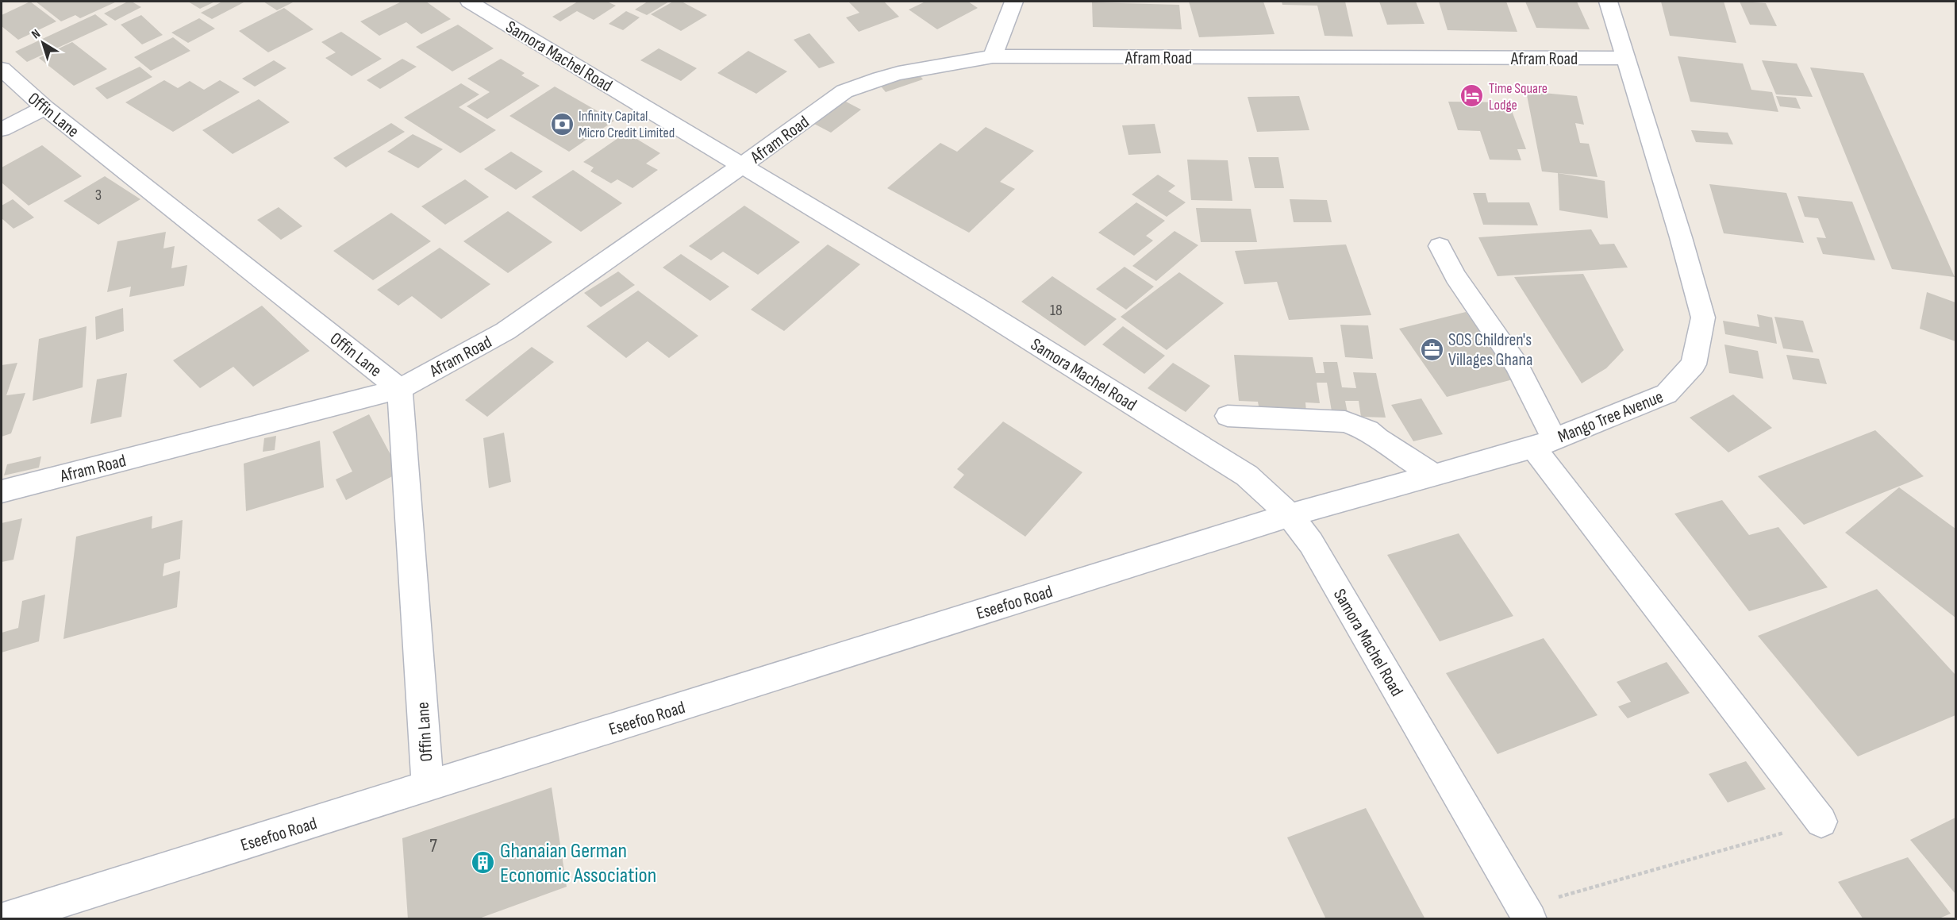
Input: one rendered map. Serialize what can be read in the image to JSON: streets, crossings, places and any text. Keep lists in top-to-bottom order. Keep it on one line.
{"streets":{"street":["Samora Machel Road","Afram Road","Offin Lane","Mango Tree Avenue","Eseefoo Road"]},"crossings":[["Samora Machel Road","Afram Road"],["Samora Machel Road","Mango Tree Avenue"],["Samora Machel Road","Eseefoo Road"],["Afram Road","Offin Lane"],["Afram Road","Mango Tree Avenue"],["Offin Lane","Eseefoo Road"],["Mango Tree Avenue","Eseefoo Road"]],"places":{"hotel":["Time Square Lodge"],"bank":["Infinity Capital Micro Credit Limited"],"office":["SOS Children's Villages Ghana"],"building":["Ghanaian German Economic Association"]},"house_numbers":["3","18","7"],"north":"top left"}
